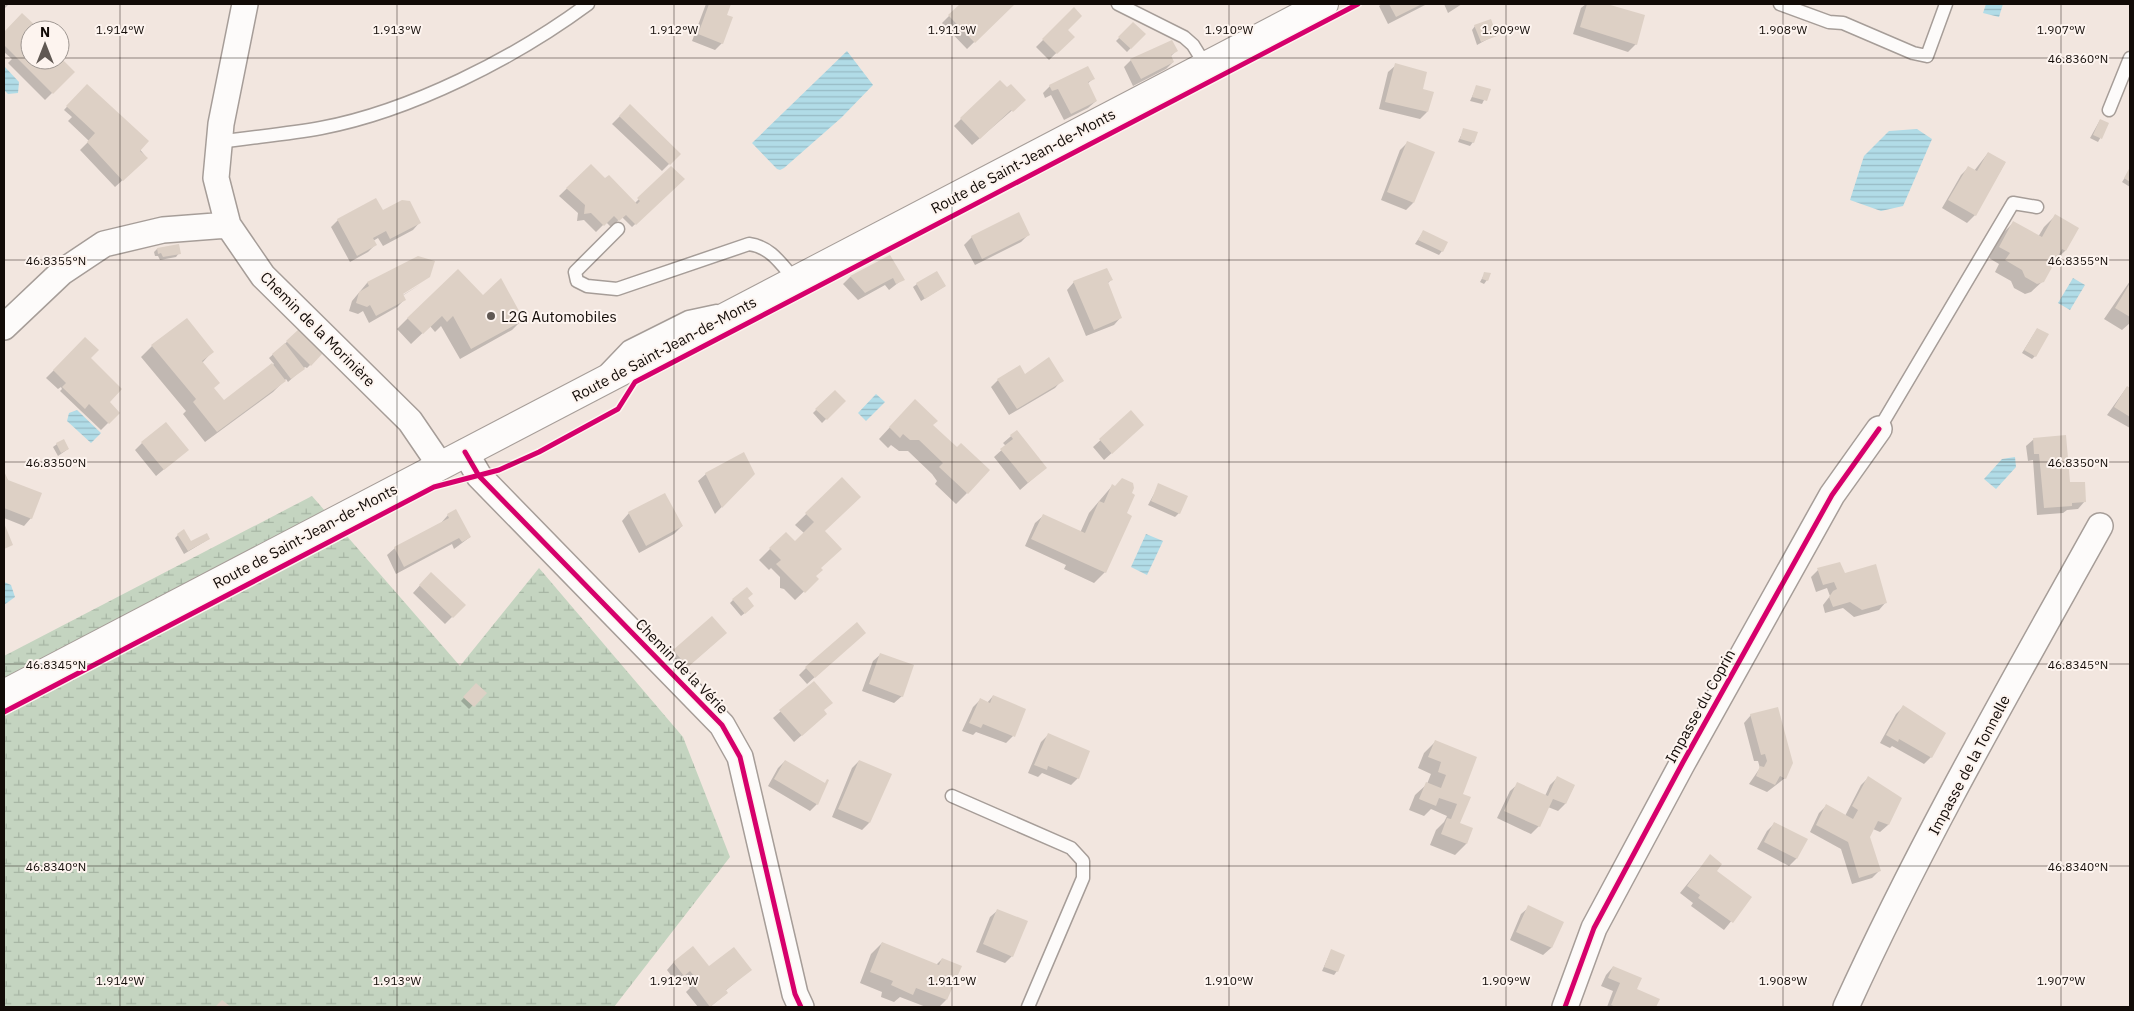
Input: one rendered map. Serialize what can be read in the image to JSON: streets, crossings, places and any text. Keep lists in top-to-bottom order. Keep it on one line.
{"streets":{"main road":["Route de Saint-Jean-de-Monts"],"street":["Chemin de la Morinière","Chemin de la Vérie","Impasse du Coprin","Impasse de la Tonnelle"]},"crossings":[["Route de Saint-Jean-de-Monts","Chemin de la Morinière"],["Route de Saint-Jean-de-Monts","Chemin de la Vérie"]],"places":["L2G Automobiles"],"north":"top","coordinates":["1.914°W","1.913°W","1.912°W","1.911°W","1.910°W","1.909°W","1.908°W","1.907°W","46.8360°N","46.8355°N","46.8350°N","46.8345°N","46.8340°N"]}
